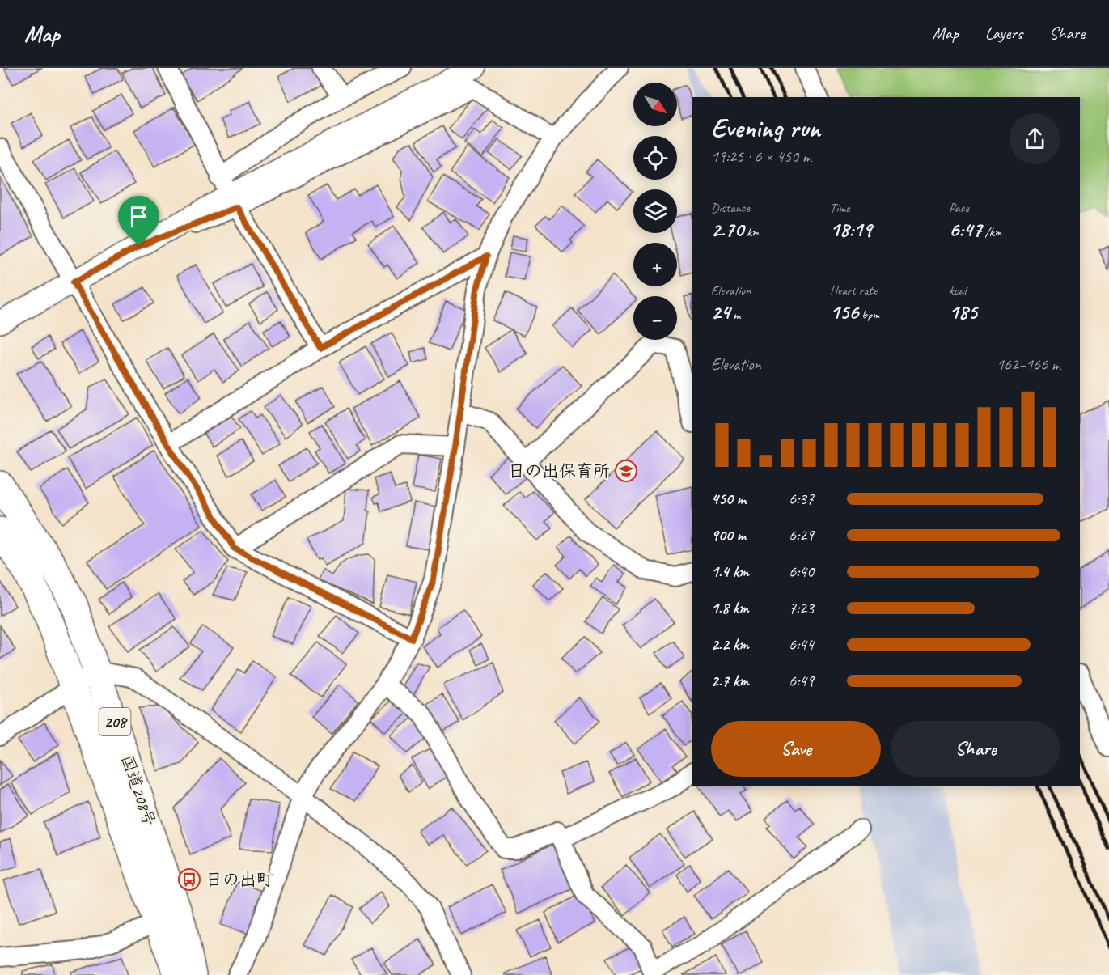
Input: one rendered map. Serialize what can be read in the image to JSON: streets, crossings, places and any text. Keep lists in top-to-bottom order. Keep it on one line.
{"streets":{"highway":["208","国道208号"]},"places":{"school or university":["日の出保育所"],"bus stop":["日の出町"]},"north":"bottom right","page":{"header":"Map","nav":["Map","Layers","Share"],"map_buttons":["+","−"],"heading":["Evening run","19:25 · 6 × 450 m"],"stats":[["Distance","2.70 km"],["Time","18:19"],["Pace","6:47 /km"],["Elevation","24 m"],["Heart rate","156 bpm"],["kcal","185"]],"chart":["Elevation","162–166 m"],"list":[{"name":"450 m","note":"6:37"},{"name":"900 m","note":"6:29"},{"name":"1.4 km","note":"6:40"},{"name":"1.8 km","note":"7:23"},{"name":"2.2 km","note":"6:44"},{"name":"2.7 km","note":"6:49"}],"buttons":["Save","Share"]}}
